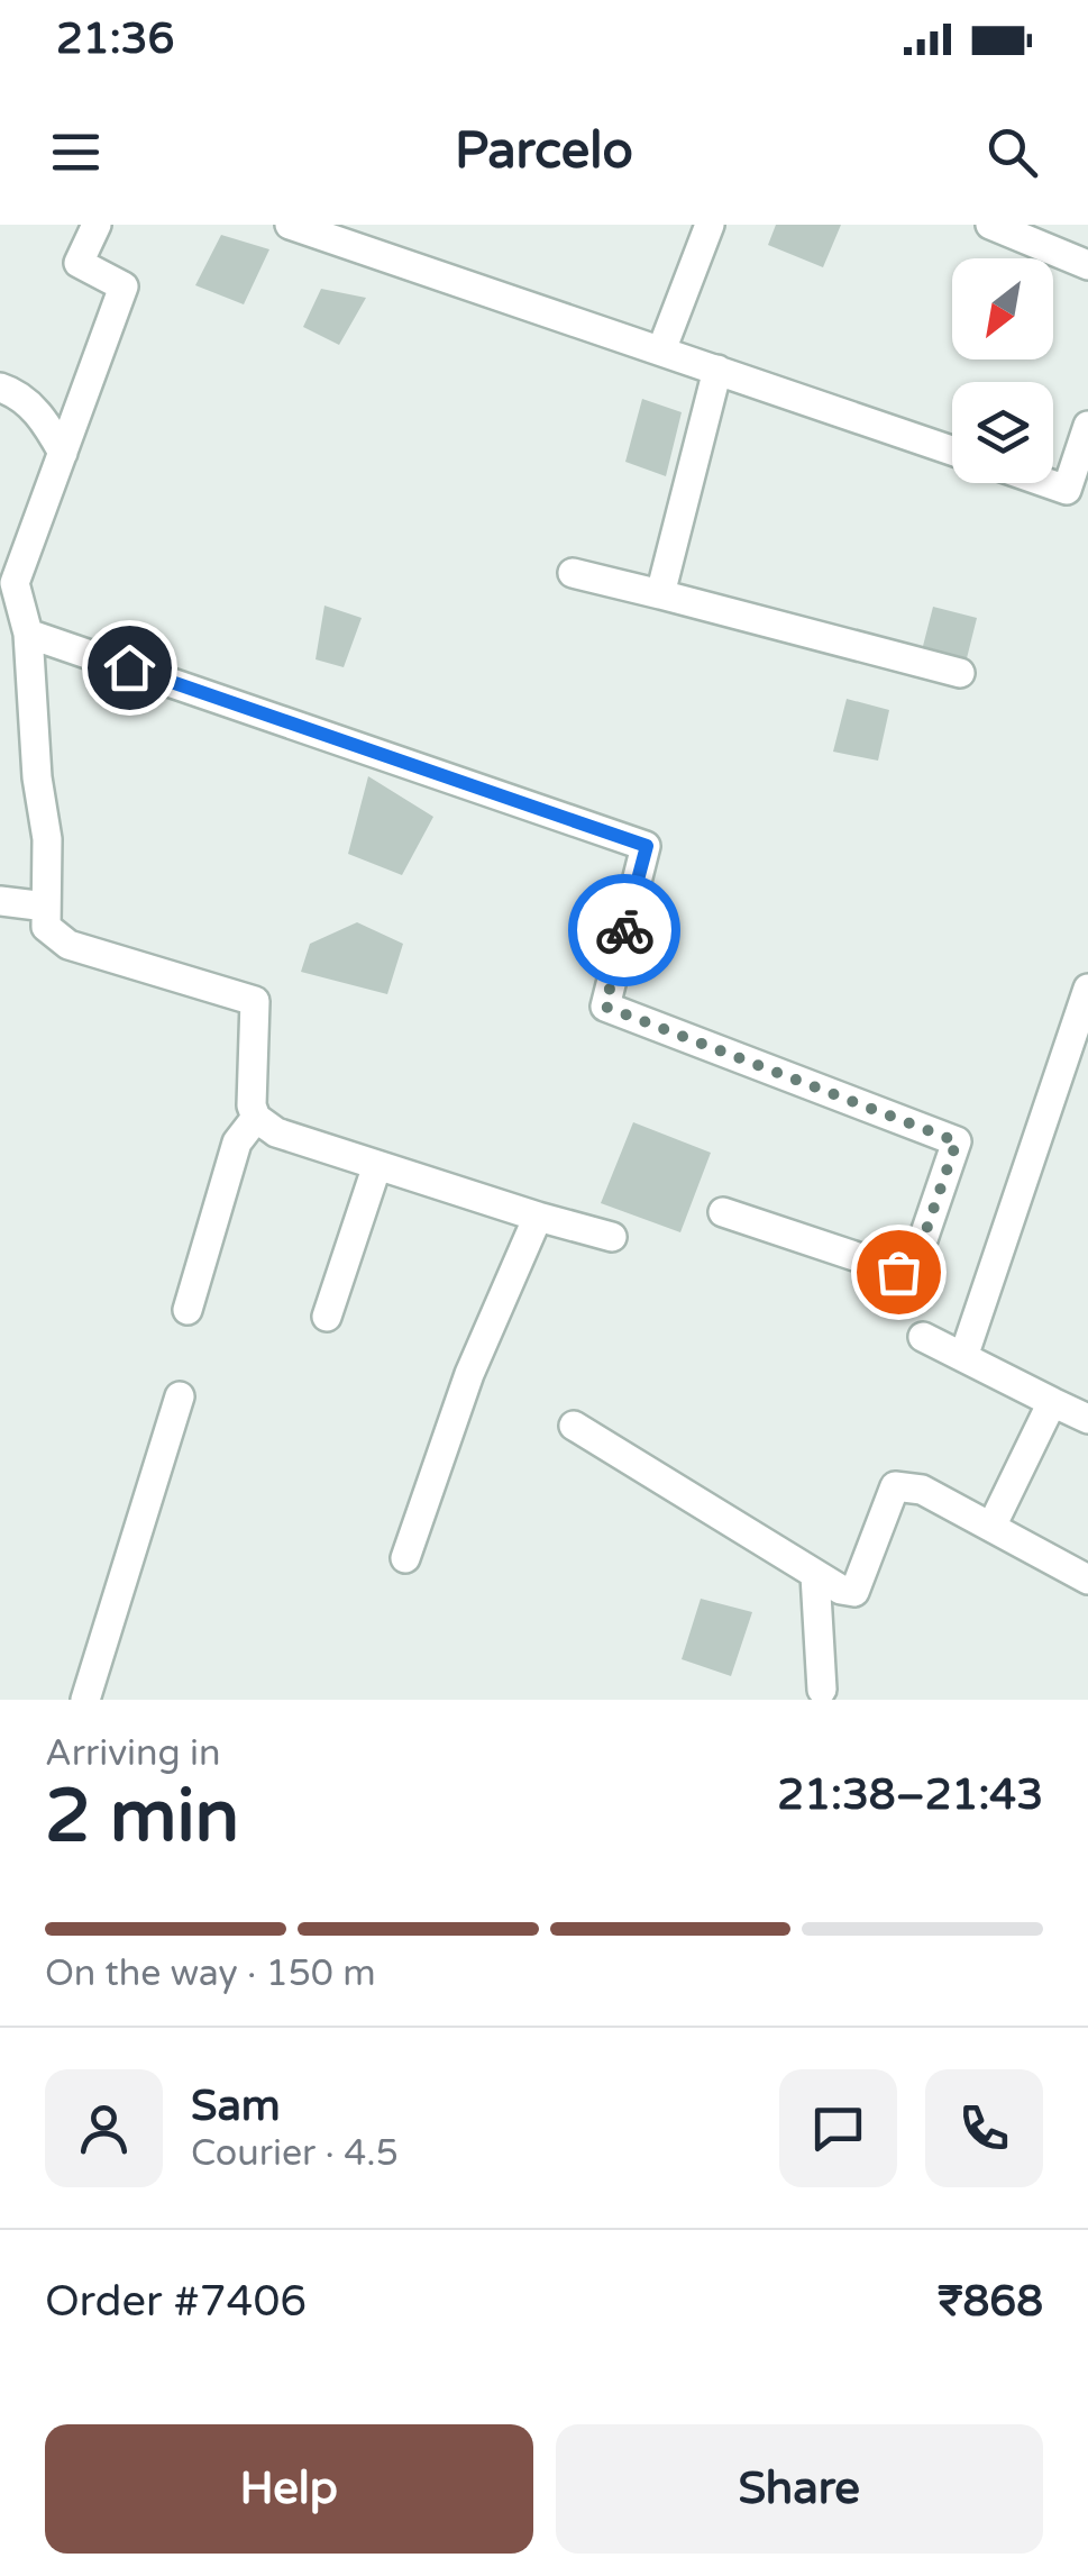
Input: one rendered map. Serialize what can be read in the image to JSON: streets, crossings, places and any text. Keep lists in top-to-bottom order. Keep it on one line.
{"north":"bottom left","page":{"status":"21:36","header":"Parcelo","heading":["2 min","Arriving in","21:38–21:43"],"panel":["Sam","Courier · 4.5","Order #7406","₹868"],"bar":"On the way · 150 m","buttons":["Help","Share"]}}
